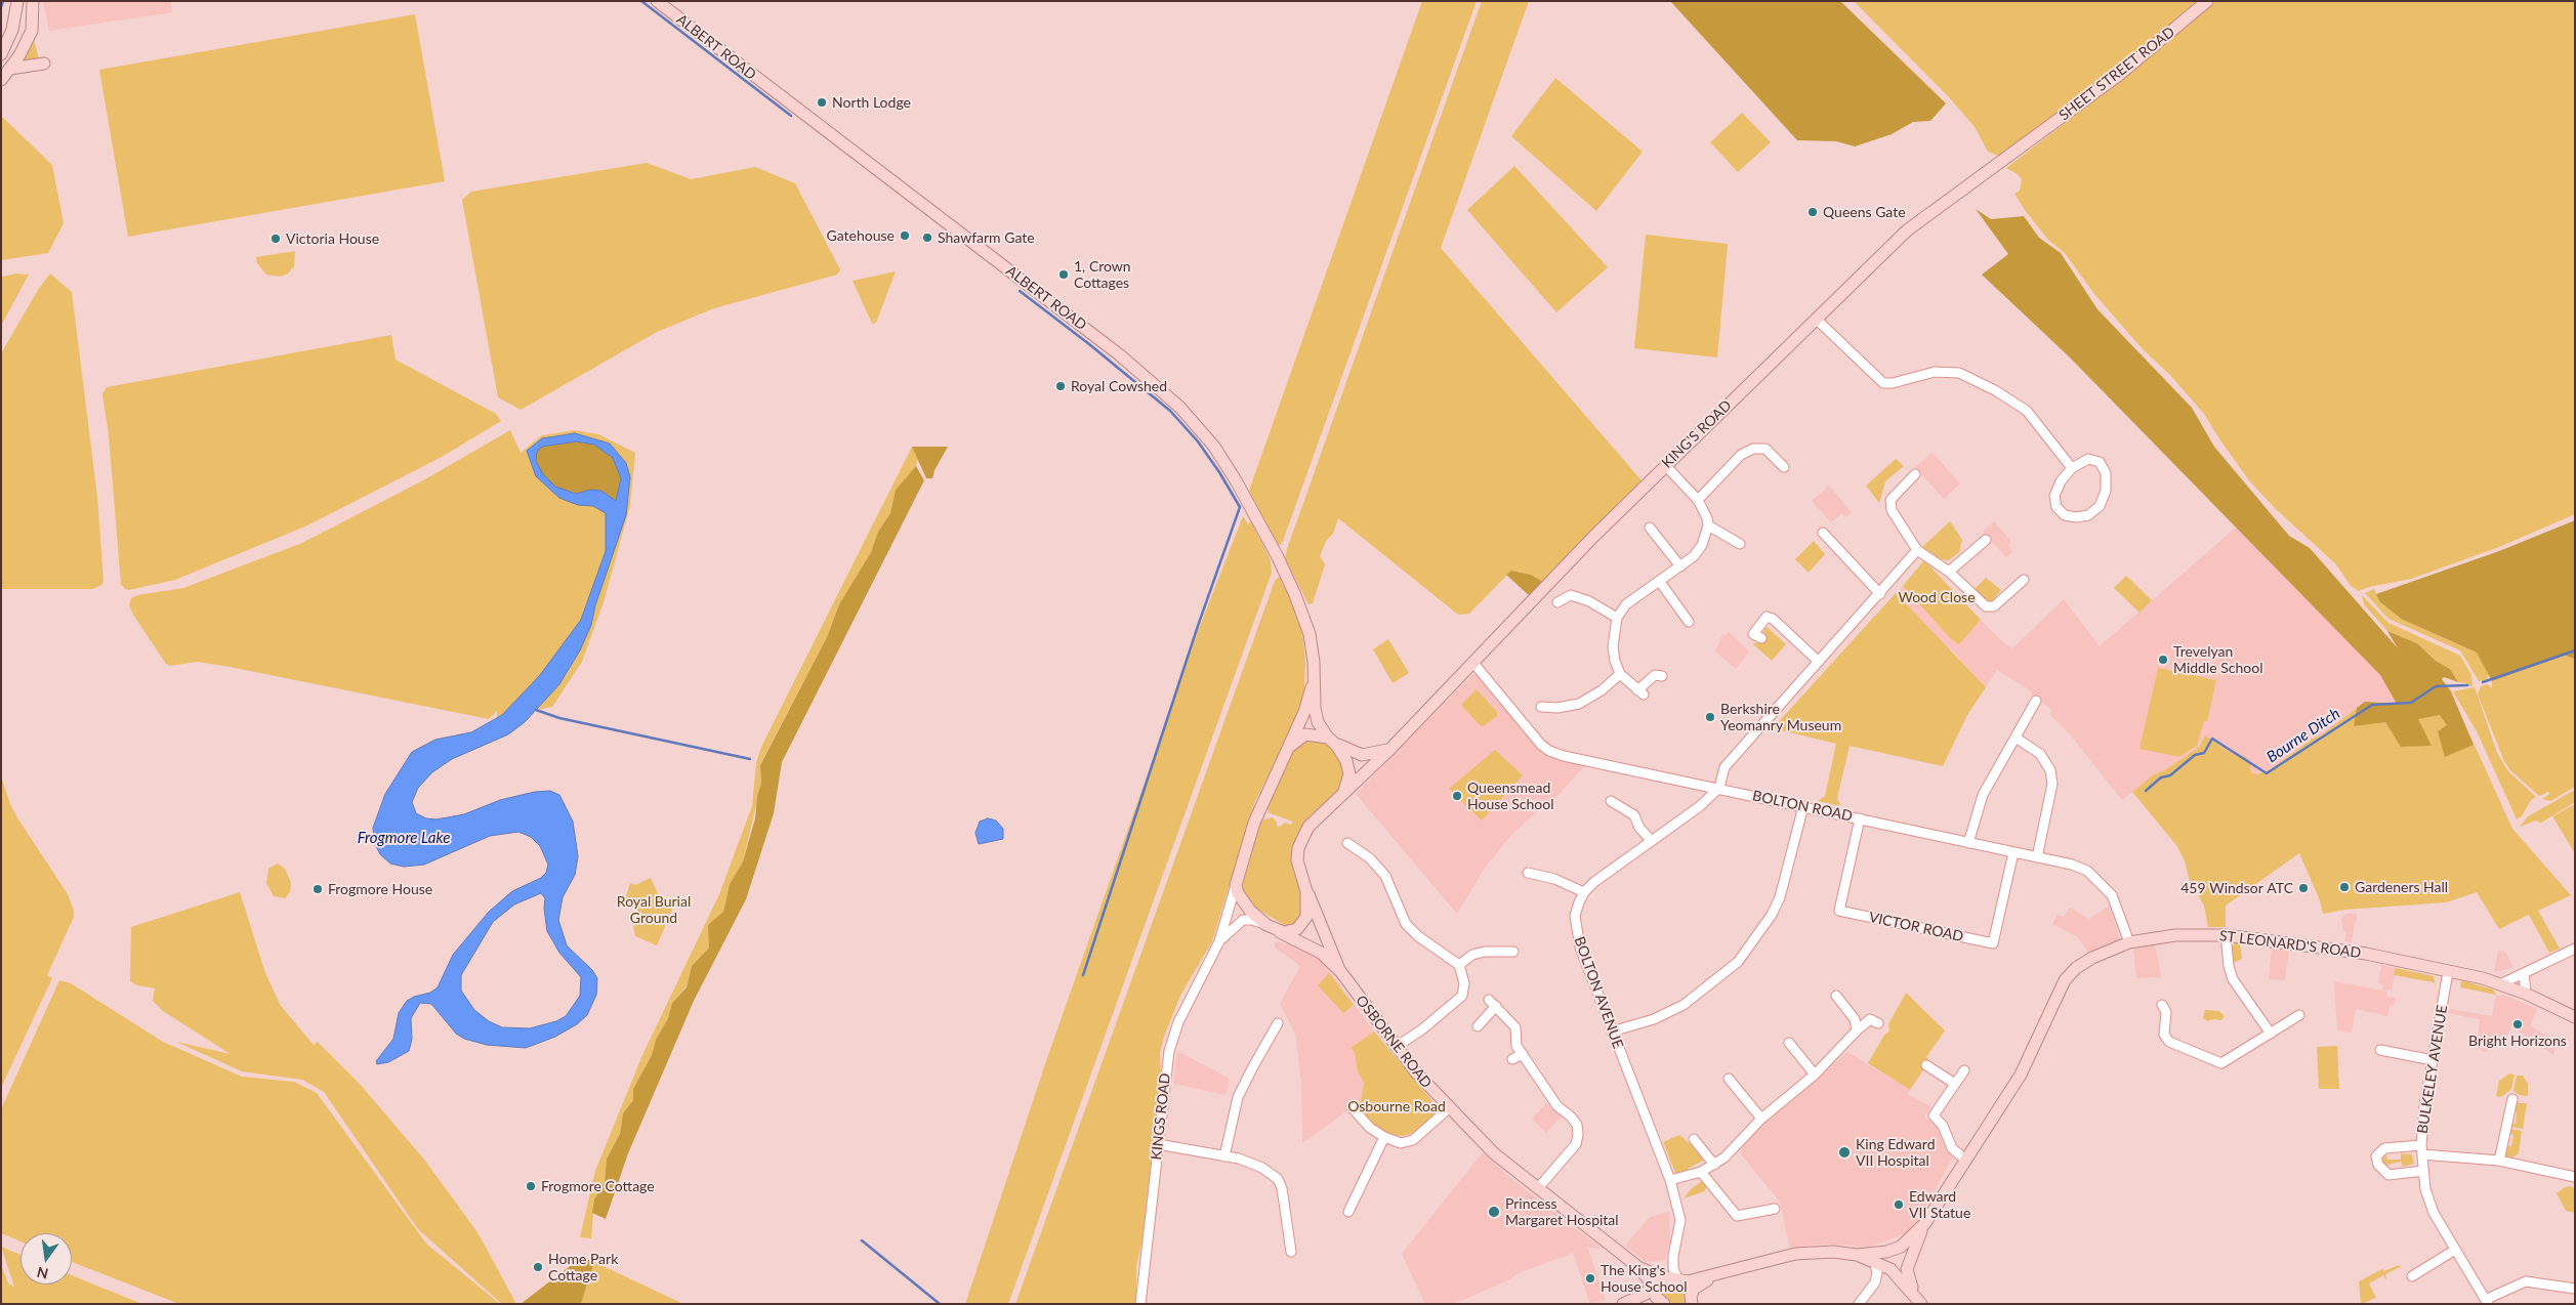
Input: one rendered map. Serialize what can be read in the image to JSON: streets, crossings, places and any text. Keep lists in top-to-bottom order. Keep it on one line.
{"streets":{"main road":["ALBERT ROAD","SHEET STREET ROAD","KING'S ROAD","ST LEONARD'S ROAD","OSBORNE ROAD"],"street":["BOLTON ROAD","VICTOR ROAD","BOLTON AVENUE","BULKELEY AVENUE","KINGS ROAD"]},"crossings":[["ALBERT ROAD","KING'S ROAD"],["ALBERT ROAD","OSBORNE ROAD"],["ALBERT ROAD","KINGS ROAD"],["SHEET STREET ROAD","KING'S ROAD"],["KING'S ROAD","BOLTON ROAD"],["KING'S ROAD","OSBORNE ROAD"],["BOLTON ROAD","VICTOR ROAD"],["BOLTON ROAD","ST LEONARD'S ROAD"],["BOLTON ROAD","BOLTON AVENUE"],["ST LEONARD'S ROAD","BULKELEY AVENUE"],["BOLTON AVENUE","OSBORNE ROAD"],["OSBORNE ROAD","KINGS ROAD"]],"water":["Bourne Ditch","Frogmore Lake"],"parks":["Wood Close","Royal Burial Ground","Osbourne Road"],"places":["North Lodge","Queens Gate","Gatehouse","Shawfarm Gate","Victoria House","1, Crown Cottages","Royal Cowshed","Trevelyan Middle School","Berkshire Yeomanry Museum","Queensmead House School","Gardeners Hall","459 Windsor ATC","Frogmore House","Bright Horizons","King Edward VII Hospital","Frogmore Cottage","Edward VII Statue","Princess Margaret Hospital","Home Park Cottage","The King's House School"],"north":"bottom"}
